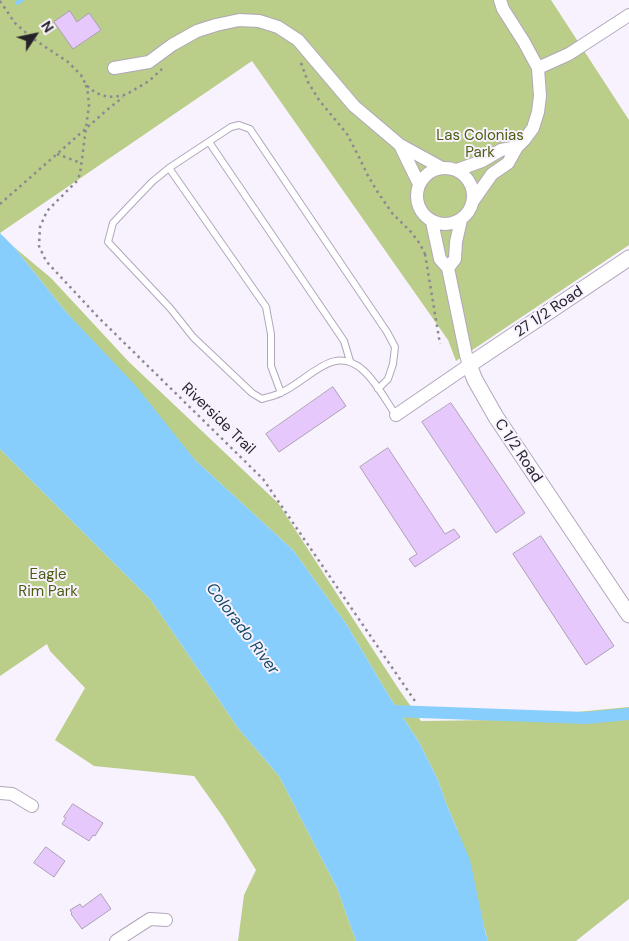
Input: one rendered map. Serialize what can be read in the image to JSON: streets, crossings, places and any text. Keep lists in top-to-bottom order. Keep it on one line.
{"streets":{"street":["27 1/2 Road","C 1/2 Road"],"path":["Riverside Trail"]},"crossings":[["27 1/2 Road","C 1/2 Road"]],"water":["Colorado River"],"parks":["Las Colonias Park","Eagle Rim Park"],"north":"top right"}
